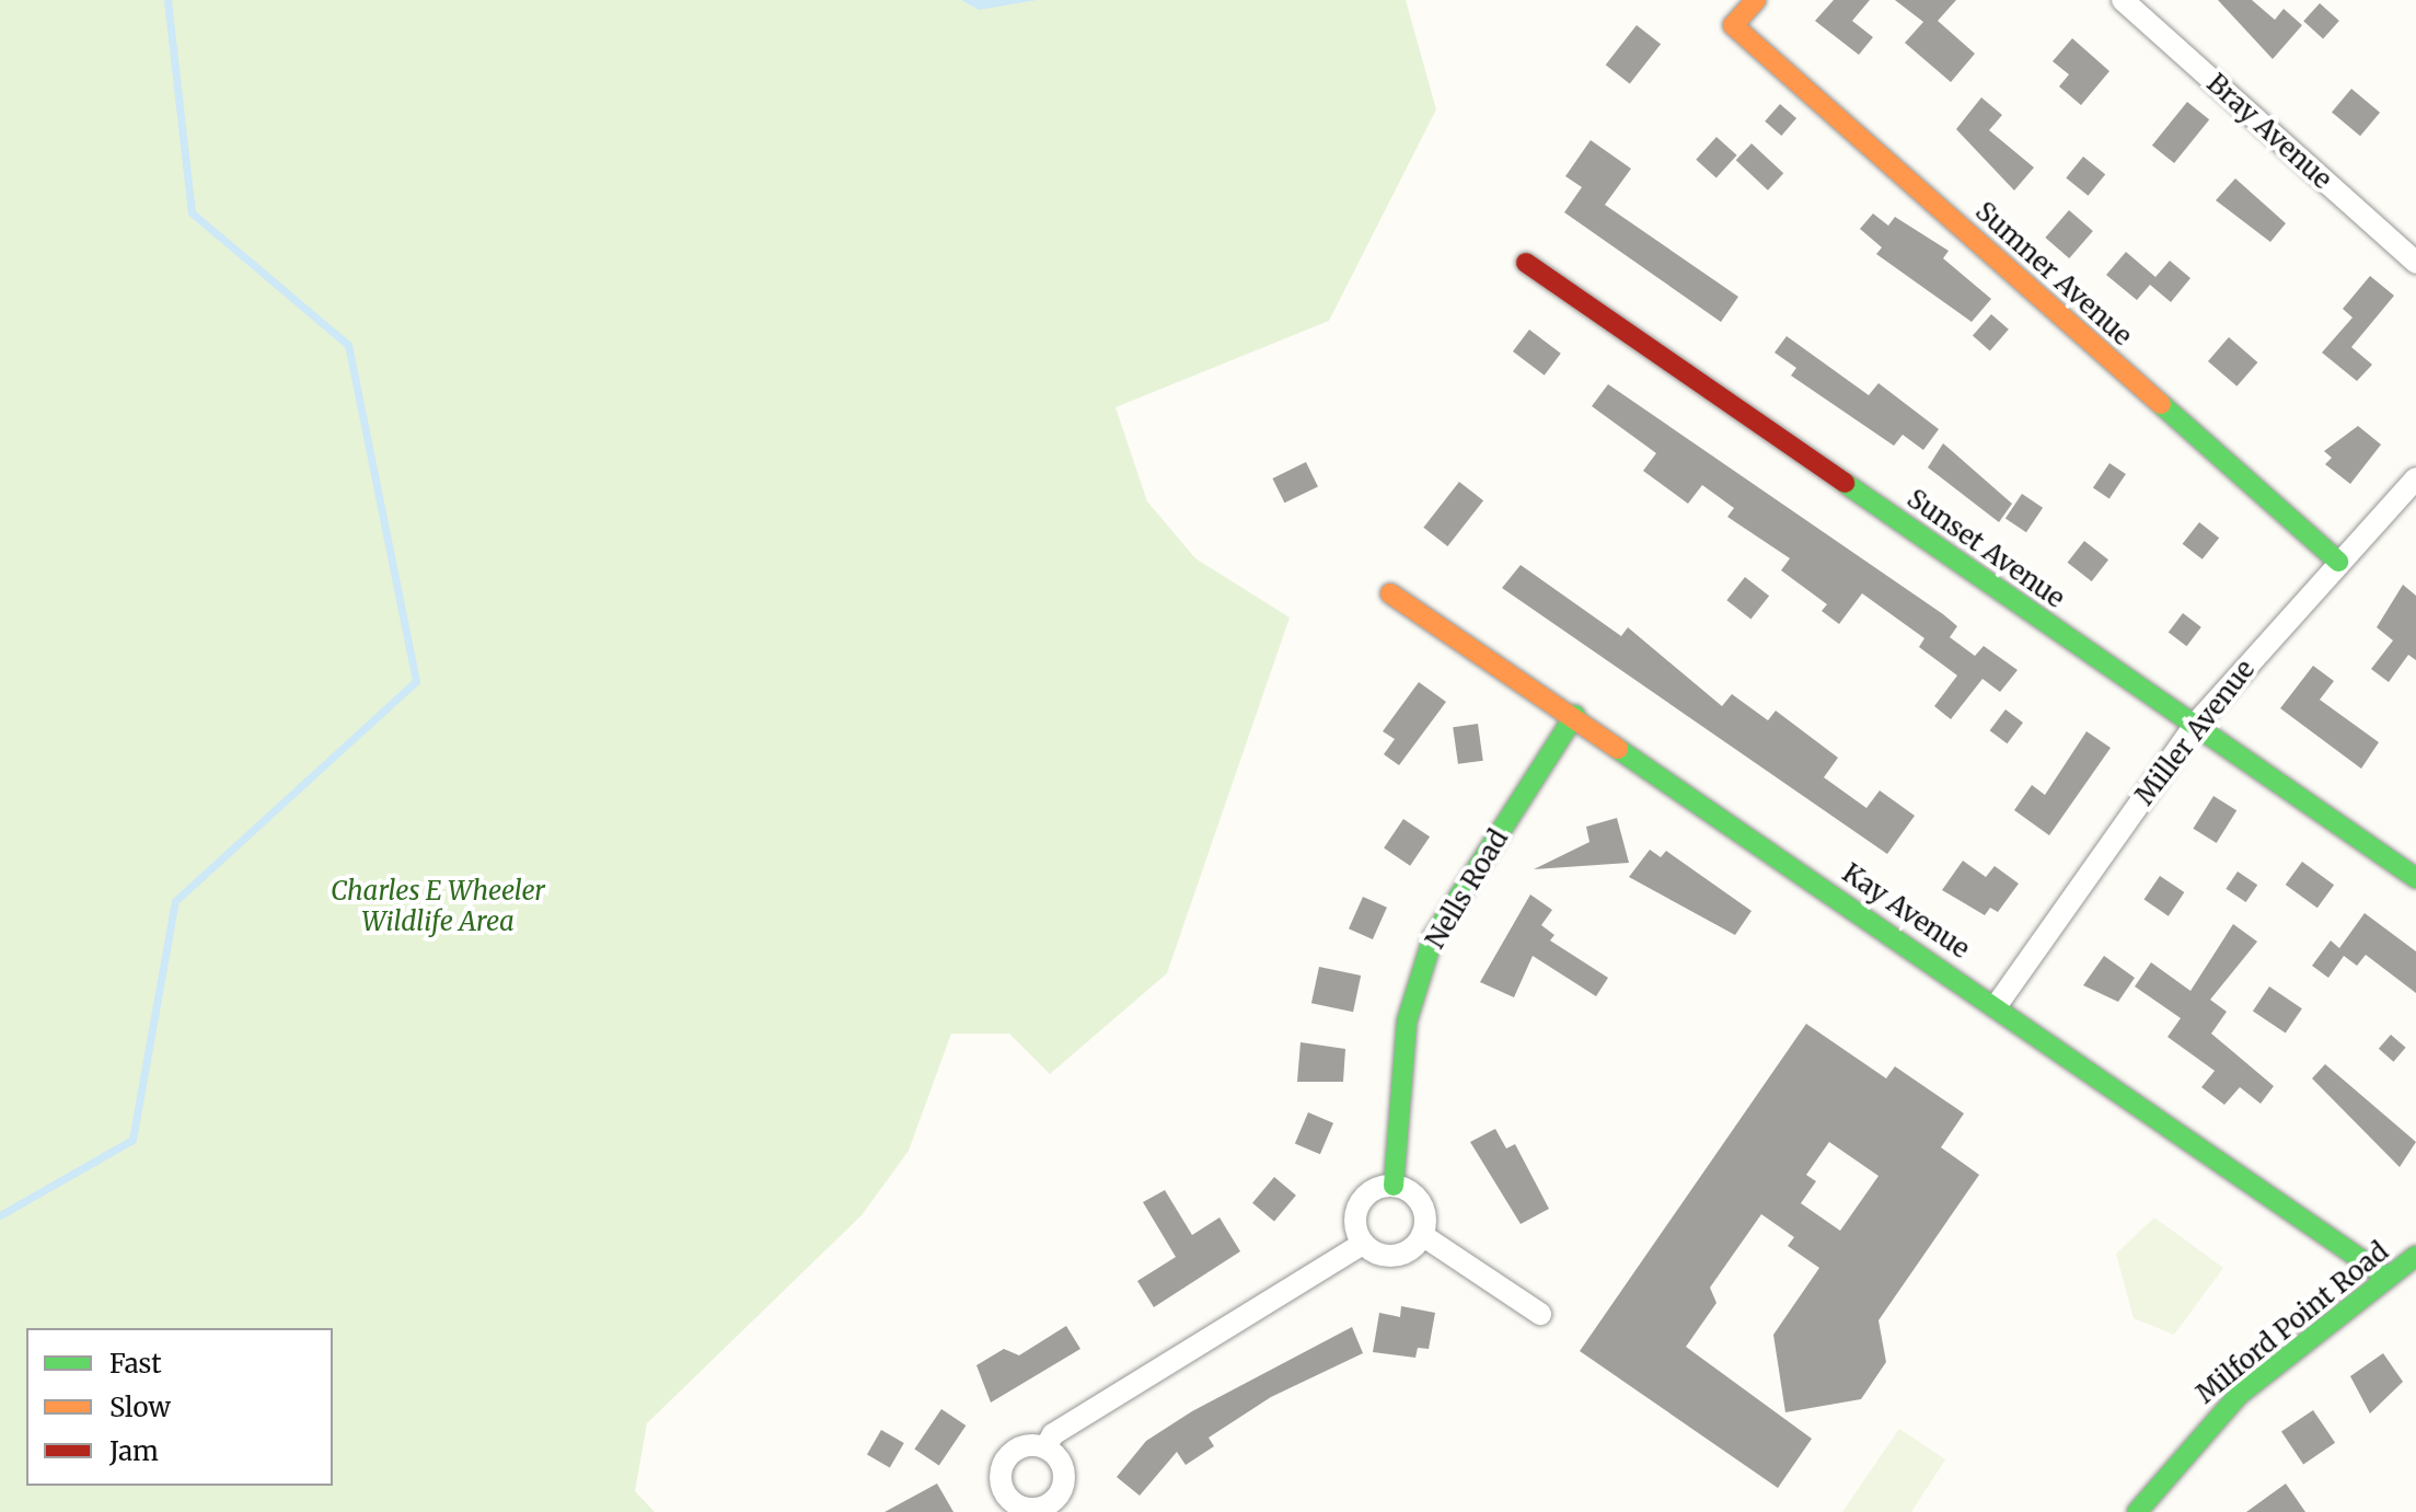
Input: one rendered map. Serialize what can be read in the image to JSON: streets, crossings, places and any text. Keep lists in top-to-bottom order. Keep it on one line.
{"streets":{"street":["Bray Avenue","Sumner Avenue","Sunset Avenue","Miller Avenue","Nells Road","Kay Avenue","Milford Point Road"]},"crossings":[["Sumner Avenue","Miller Avenue"],["Sunset Avenue","Miller Avenue"],["Miller Avenue","Kay Avenue"],["Nells Road","Kay Avenue"],["Kay Avenue","Milford Point Road"]],"parks":["Charles E Wheeler Wildlife Area"],"legend":["Fast","Slow","Jam"]}
